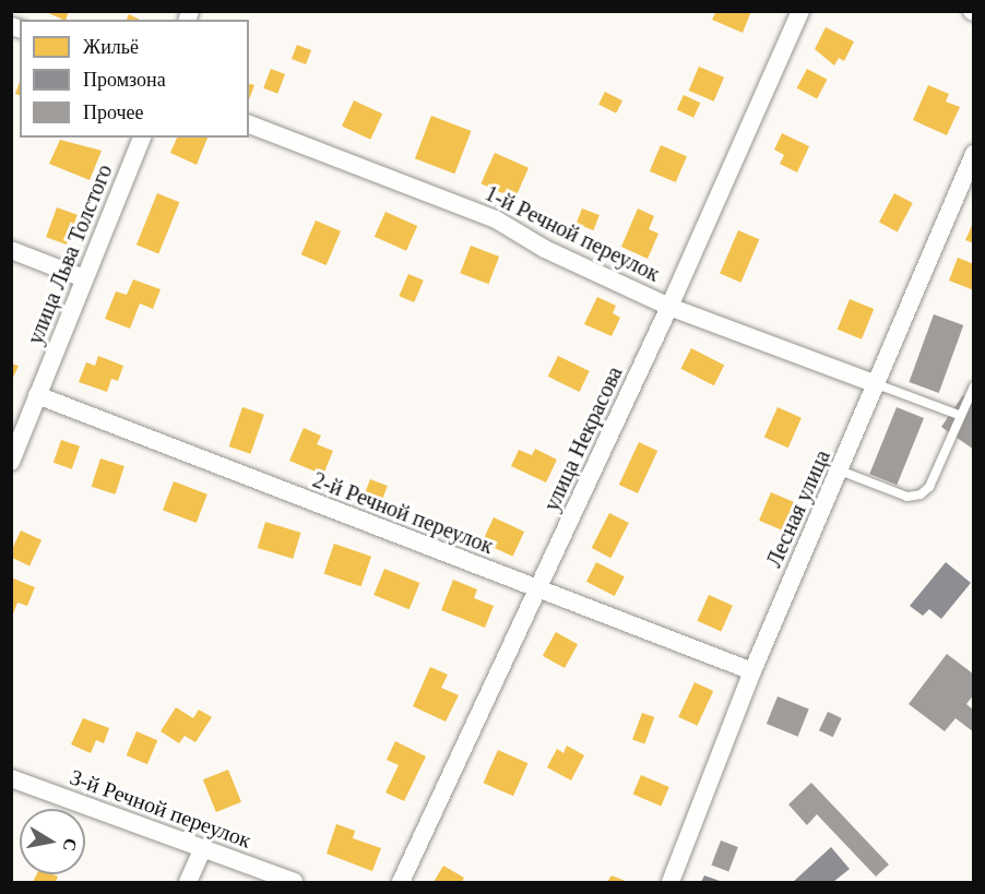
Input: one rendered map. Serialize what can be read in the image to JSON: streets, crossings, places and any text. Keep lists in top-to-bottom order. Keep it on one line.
{"streets":{"street":["1-й Речной переулок","улица Льва Толстого","улица Некрасова","Лесная улица","2-й Речной переулок","3-й Речной переулок"]},"crossings":[["1-й Речной переулок","улица Некрасова"],["1-й Речной переулок","Лесная улица"],["улица Льва Толстого","2-й Речной переулок"],["улица Некрасова","2-й Речной переулок"],["Лесная улица","2-й Речной переулок"]],"legend":["Жильё","Промзона","Прочее"],"north":"right"}
